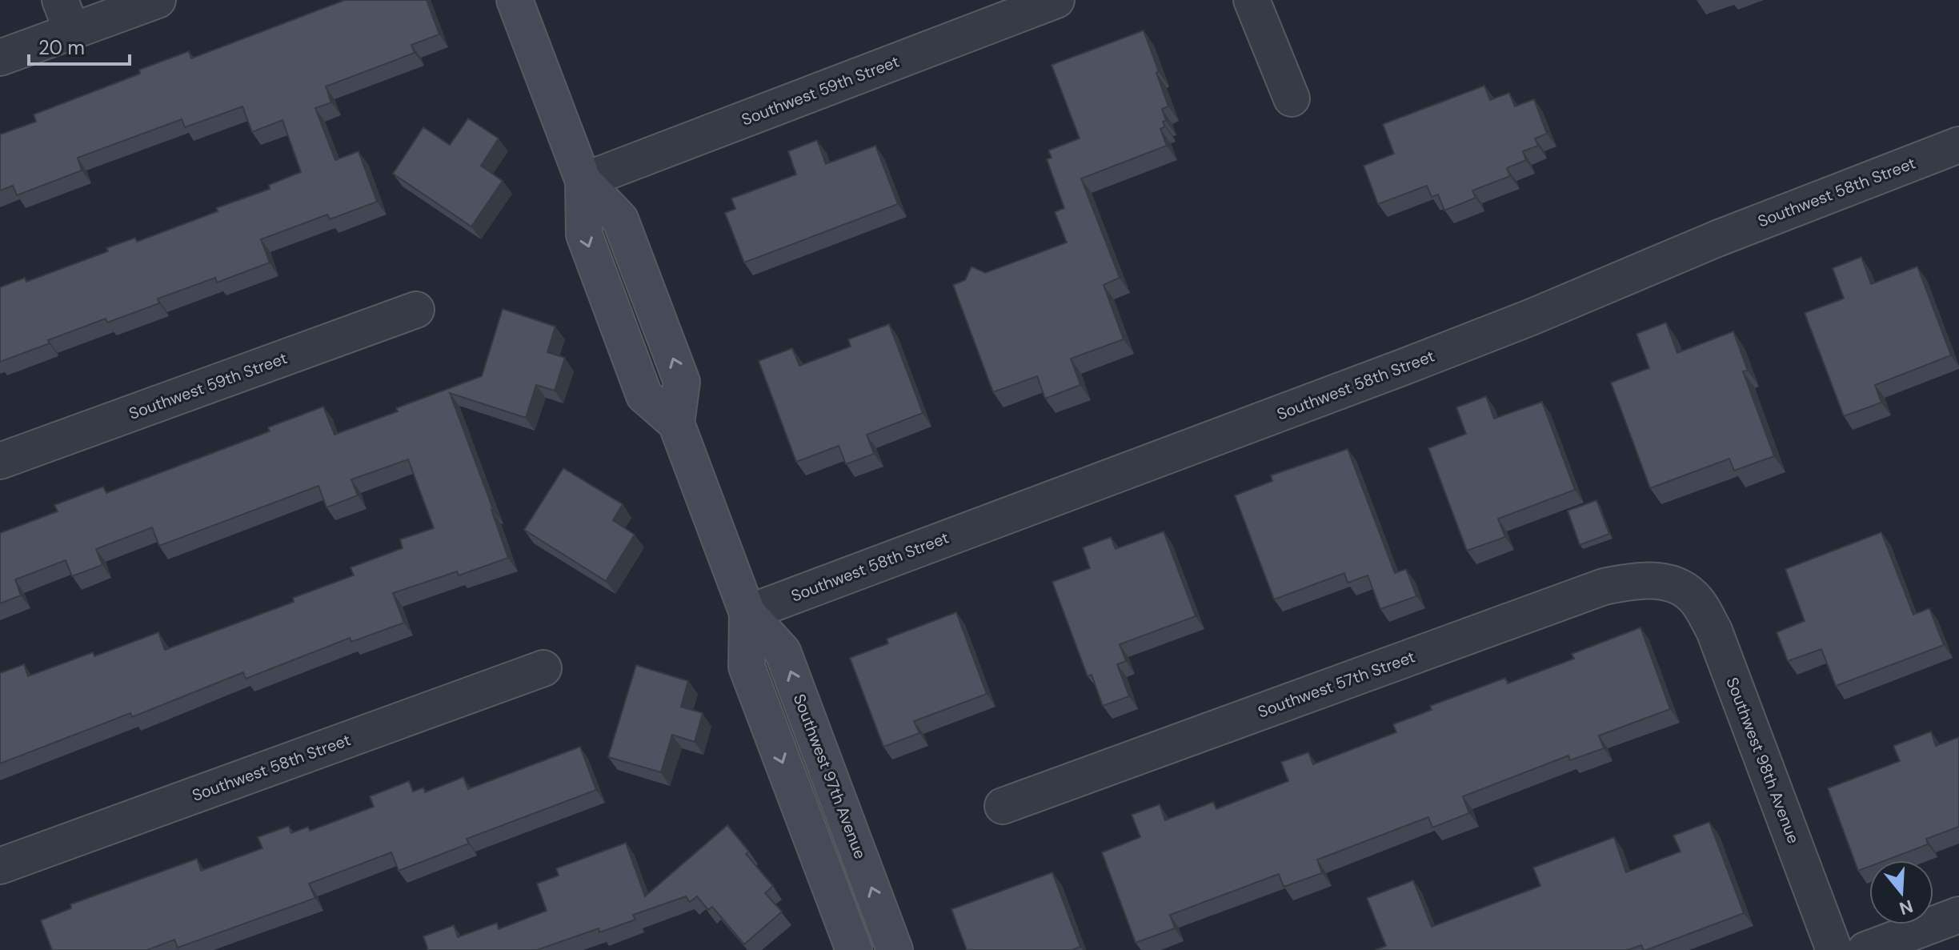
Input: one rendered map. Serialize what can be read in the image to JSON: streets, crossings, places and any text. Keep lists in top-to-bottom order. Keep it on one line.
{"streets":{"street":["Southwest 59th Street","Southwest 58th Street","Southwest 57th Street","Southwest 98th Avenue","Southwest 97th Avenue"]},"crossings":[["Southwest 59th Street","Southwest 97th Avenue"],["Southwest 58th Street","Southwest 97th Avenue"],["Southwest 57th Street","Southwest 98th Avenue"]],"scale_bar":"20 m","north":"bottom"}
